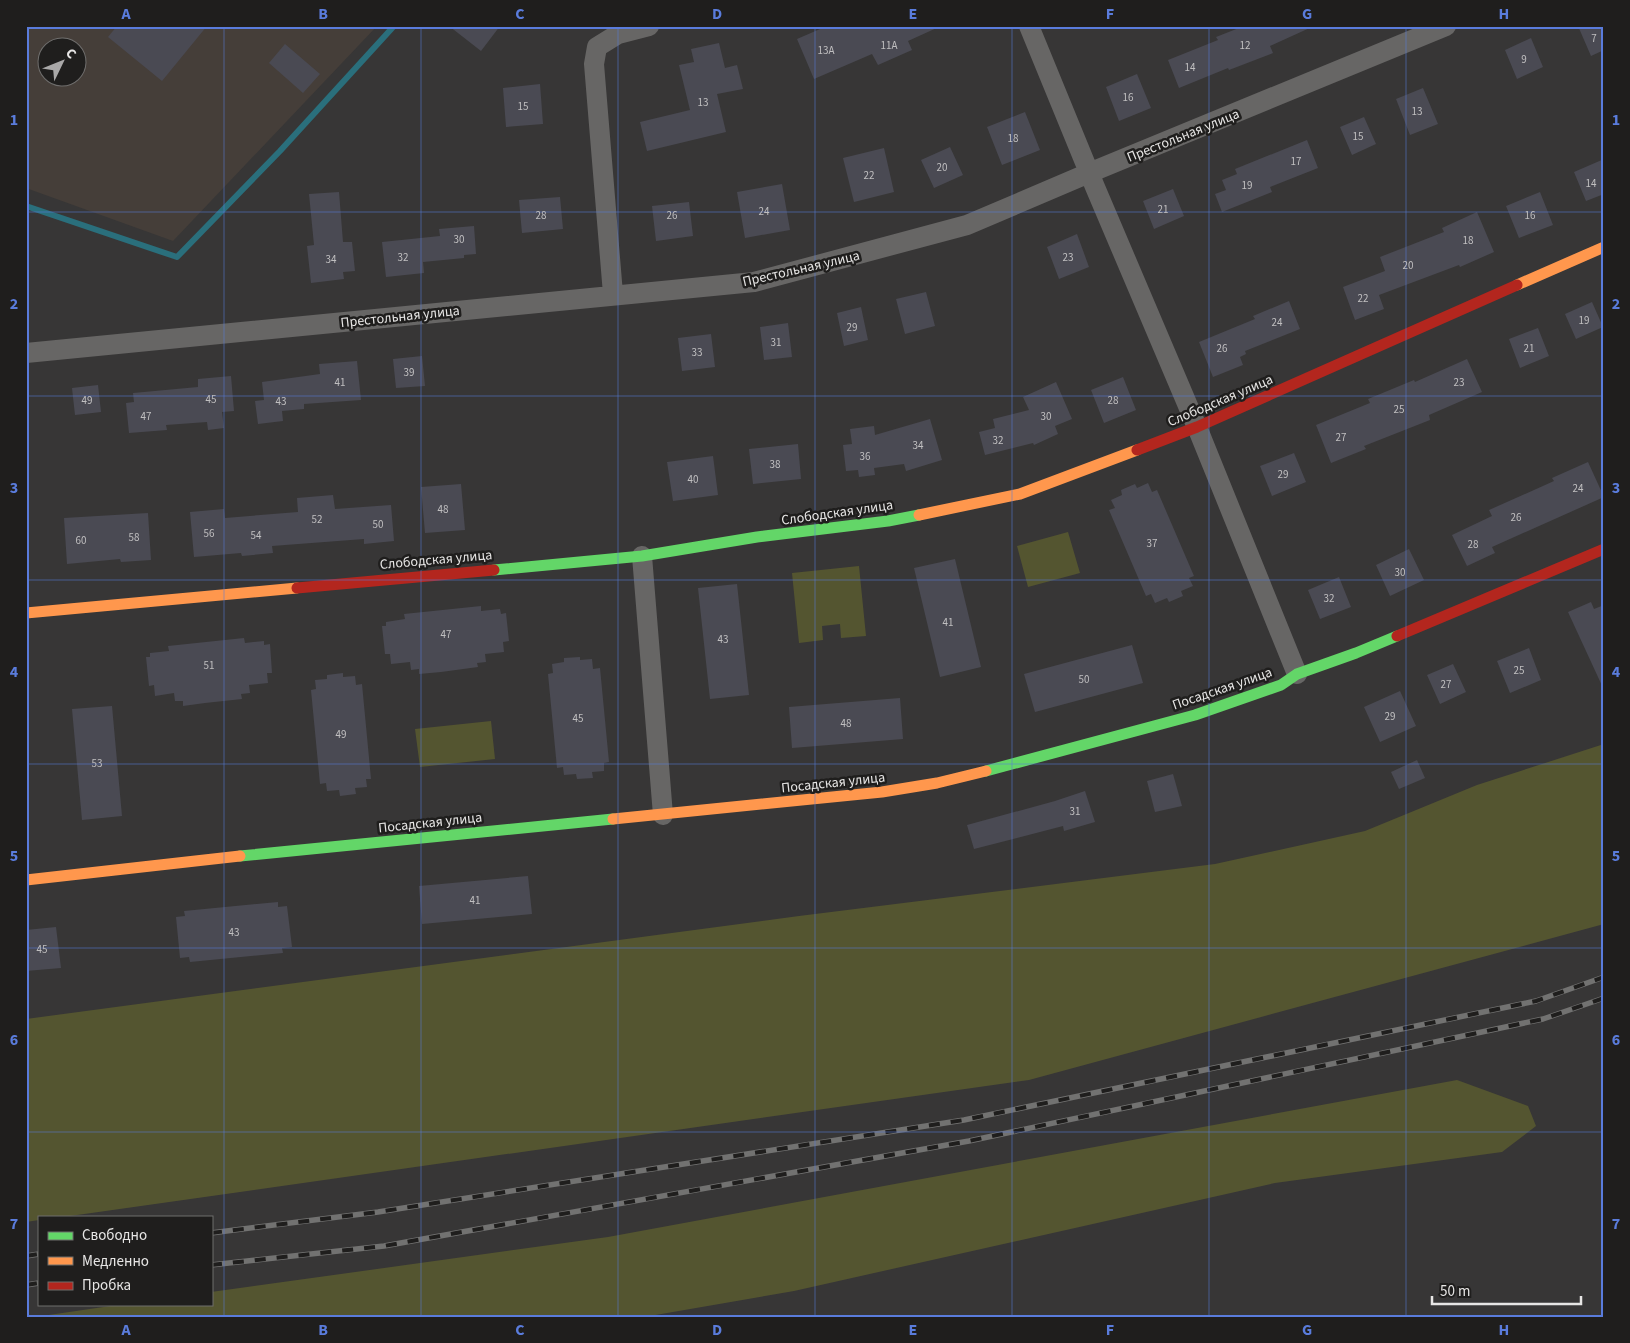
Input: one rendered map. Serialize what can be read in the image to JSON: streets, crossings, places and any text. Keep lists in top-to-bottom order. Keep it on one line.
{"streets":{"street":["Престольная улица","Слободская улица","Посадская улица"]},"house_numbers":["7","11А","12","13А","9","14","16","13","15","13","15","18","17","20","22","14","19","21","24","28","26","16","30","18","32","23","34","20","22","19","24","29","31","26","21","33","39","41","23","45","49","28","43","25","47","30","27","32","34","36","38","29","40","24","48","26","52","50","56","54","58","60","37","28","30","32","41","47","43","51","25","50","27","29","45","48","49","53","31","41","43","45"],"legend":["Свободно","Медленно","Пробка"],"scale_bar":"50 m","north":"top right","grid":{"columns":["A","B","C","D","E","F","G","H"],"rows":["1","2","3","4","5","6","7"]}}
